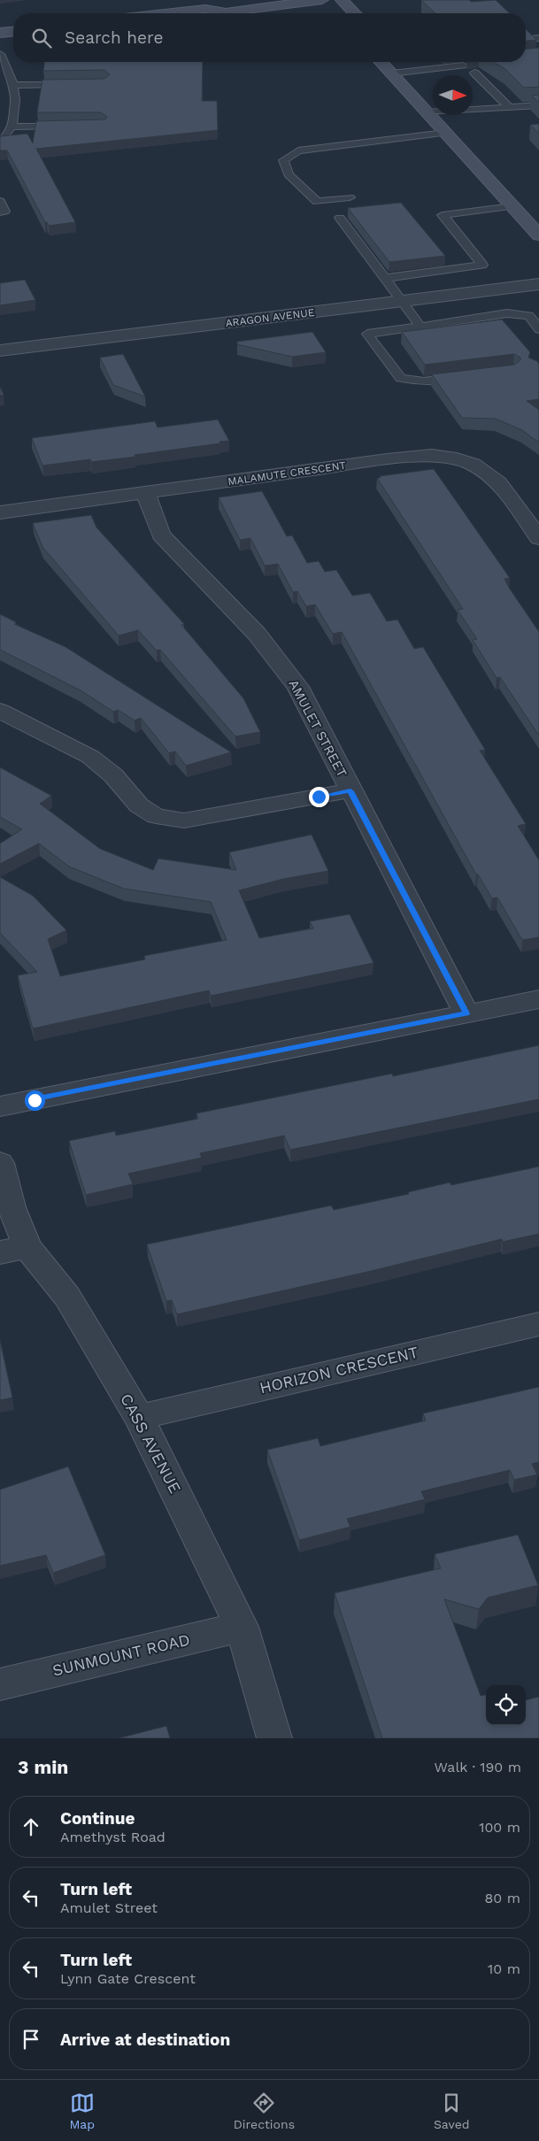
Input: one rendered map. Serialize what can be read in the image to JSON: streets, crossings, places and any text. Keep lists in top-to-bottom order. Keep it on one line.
{"streets":{"street":["ARAGON AVENUE","MALAMUTE CRESCENT","AMULET STREET","HORIZON CRESCENT","CASS AVENUE","SUNMOUNT ROAD"]},"crossings":[["MALAMUTE CRESCENT","AMULET STREET"],["HORIZON CRESCENT","CASS AVENUE"],["CASS AVENUE","SUNMOUNT ROAD"]],"north":"right","page":{"search":"Search here","heading":["3 min","Walk · 190 m"],"list":[["Continue","Amethyst Road","100 m"],["Turn left","Amulet Street","80 m"],["Turn left","Lynn Gate Crescent","10 m"],"Arrive at destination"],"nav":["Map","Directions","Saved"]}}
